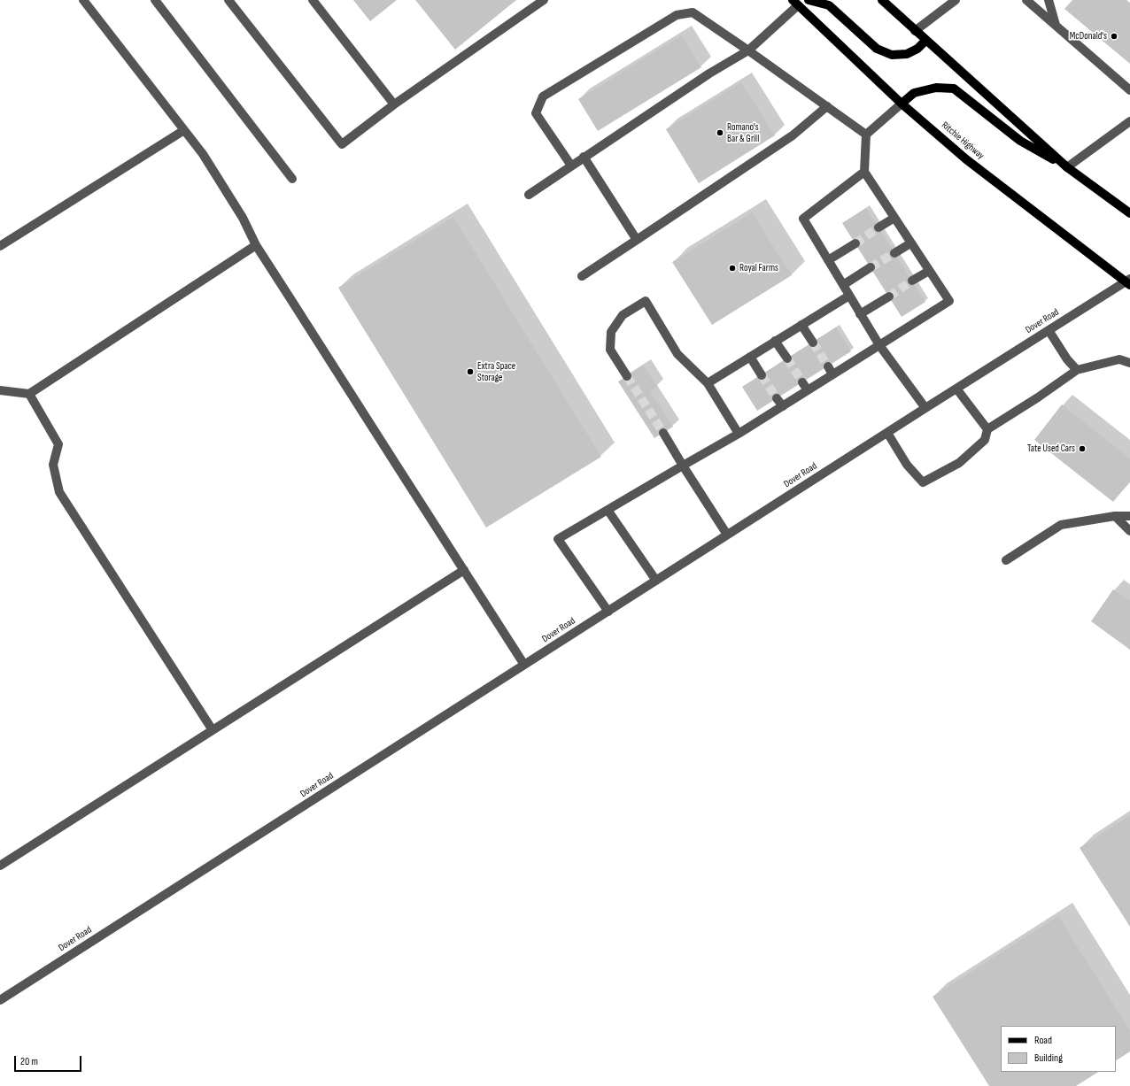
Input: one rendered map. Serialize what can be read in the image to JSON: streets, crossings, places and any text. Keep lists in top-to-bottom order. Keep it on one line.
{"streets":{"main road":["Ritchie Highway"],"street":["Dover Road"]},"crossings":[["Ritchie Highway","Dover Road"]],"places":["McDonald's","Romano's Bar & Grill","Royal Farms","Extra Space Storage","Tate Used Cars"],"legend":["Road","Building"],"scale_bar":"20 m"}
